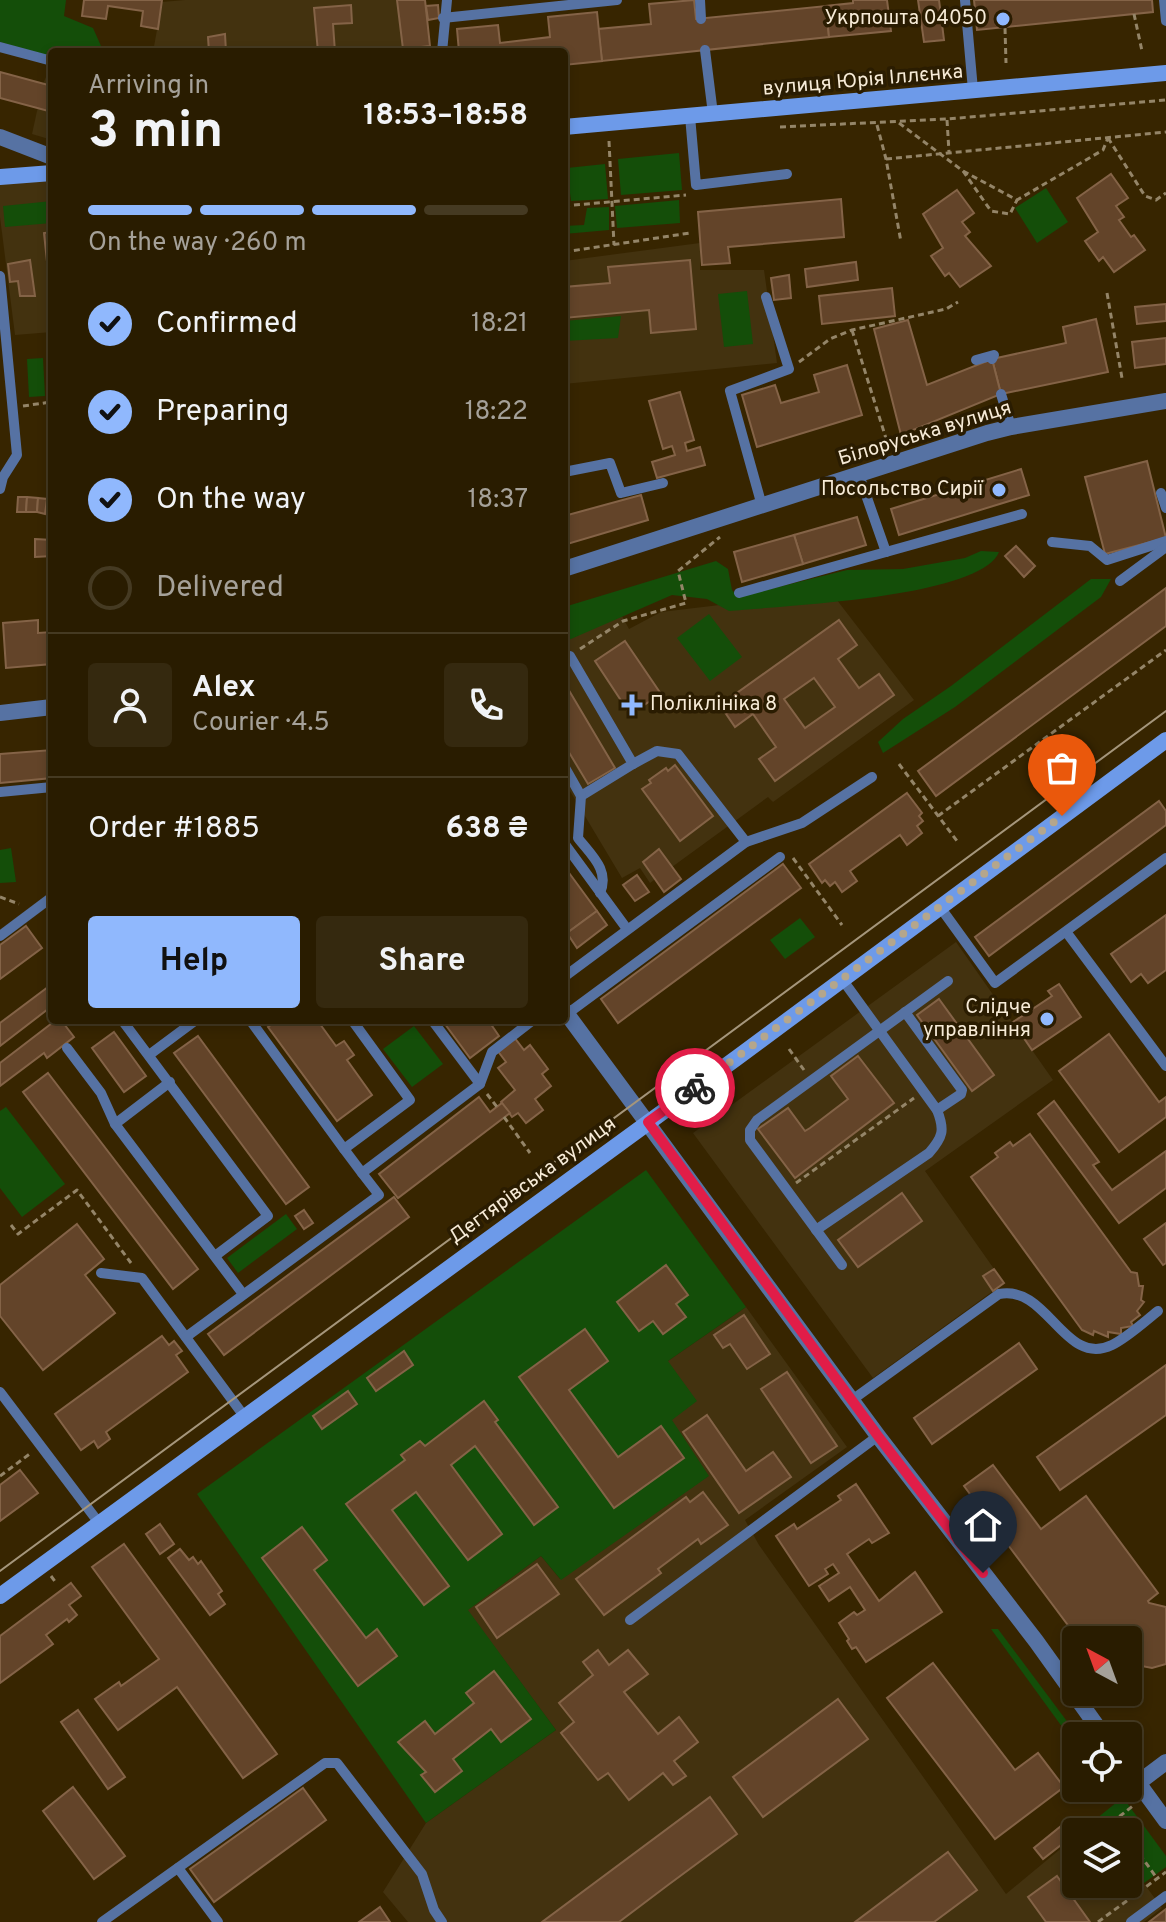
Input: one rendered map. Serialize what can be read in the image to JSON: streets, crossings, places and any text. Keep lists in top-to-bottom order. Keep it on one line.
{"streets":{"main road":["вулиця Юрія Іллєнка","Дегтярівська вулиця"],"street":["Білоруська вулиця"]},"places":{"other":["Укрпошта 04050","Посольство Сирії","Слідче управління"],"health":["Поліклініка 8"]},"north":"top left","page":{"heading":["3 min","Arriving in","18:53–18:58"],"panel":["Alex","Courier · 4.5","Order #1885","638 ₴"],"bar":"On the way · 260 m","list":[["Confirmed","18:21"],["Preparing","18:22"],["On the way","18:37"],"Delivered"],"buttons":["Help","Share"]}}
